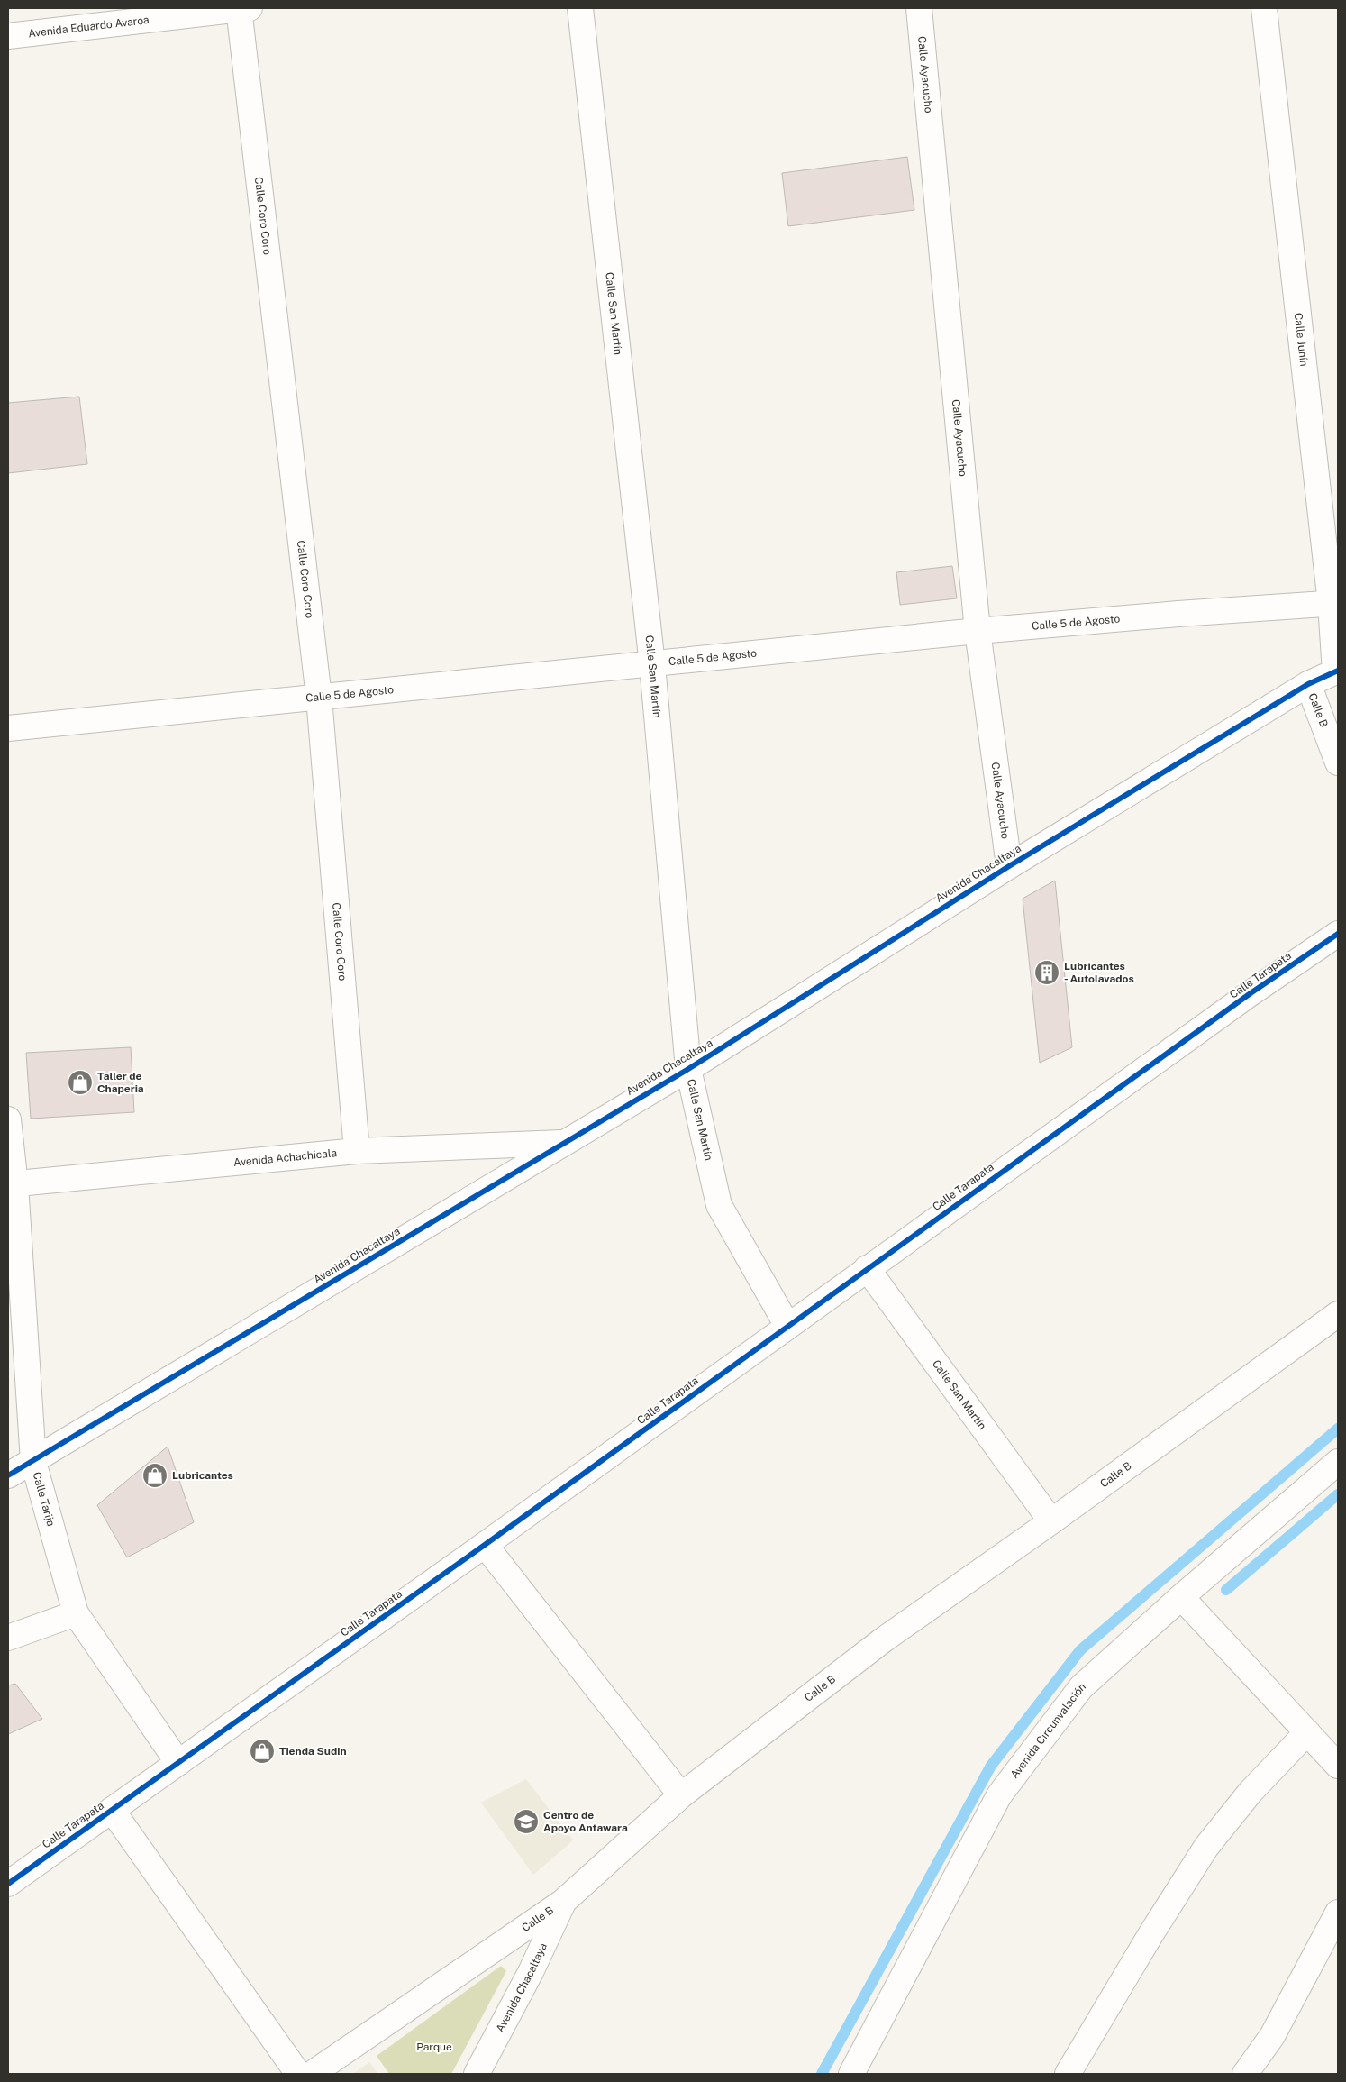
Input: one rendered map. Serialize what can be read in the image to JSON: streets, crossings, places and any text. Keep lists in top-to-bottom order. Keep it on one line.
{"streets":{"street":["Avenida Eduardo Avaroa","Calle Ayacucho","Calle Coro Coro","Calle San Martín","Calle Junín","Calle 5 de Agosto","Calle B","Avenida Chacaltaya","Calle Tarapata","Avenida Achachicala","Calle Tarija","Avenida Circunvalación"]},"crossings":[["Avenida Eduardo Avaroa","Calle Coro Coro"],["Calle Ayacucho","Calle 5 de Agosto"],["Calle Ayacucho","Avenida Chacaltaya"],["Calle Coro Coro","Calle 5 de Agosto"],["Calle Coro Coro","Avenida Achachicala"],["Calle San Martín","Calle 5 de Agosto"],["Calle San Martín","Calle B"],["Calle San Martín","Avenida Chacaltaya"],["Calle San Martín","Calle Tarapata"],["Calle Junín","Calle 5 de Agosto"],["Calle Junín","Avenida Chacaltaya"],["Calle B","Avenida Chacaltaya"],["Avenida Chacaltaya","Avenida Achachicala"],["Avenida Chacaltaya","Calle Tarija"],["Calle Tarapata","Calle Tarija"],["Avenida Achachicala","Calle Tarija"]],"parks":["Parque"],"places":{"building":["Lubricantes - Autolavados"],"shop":["Taller de Chaperia","Lubricantes","Tienda Sudin"],"school or university":["Centro de Apoyo Antawara"]}}
